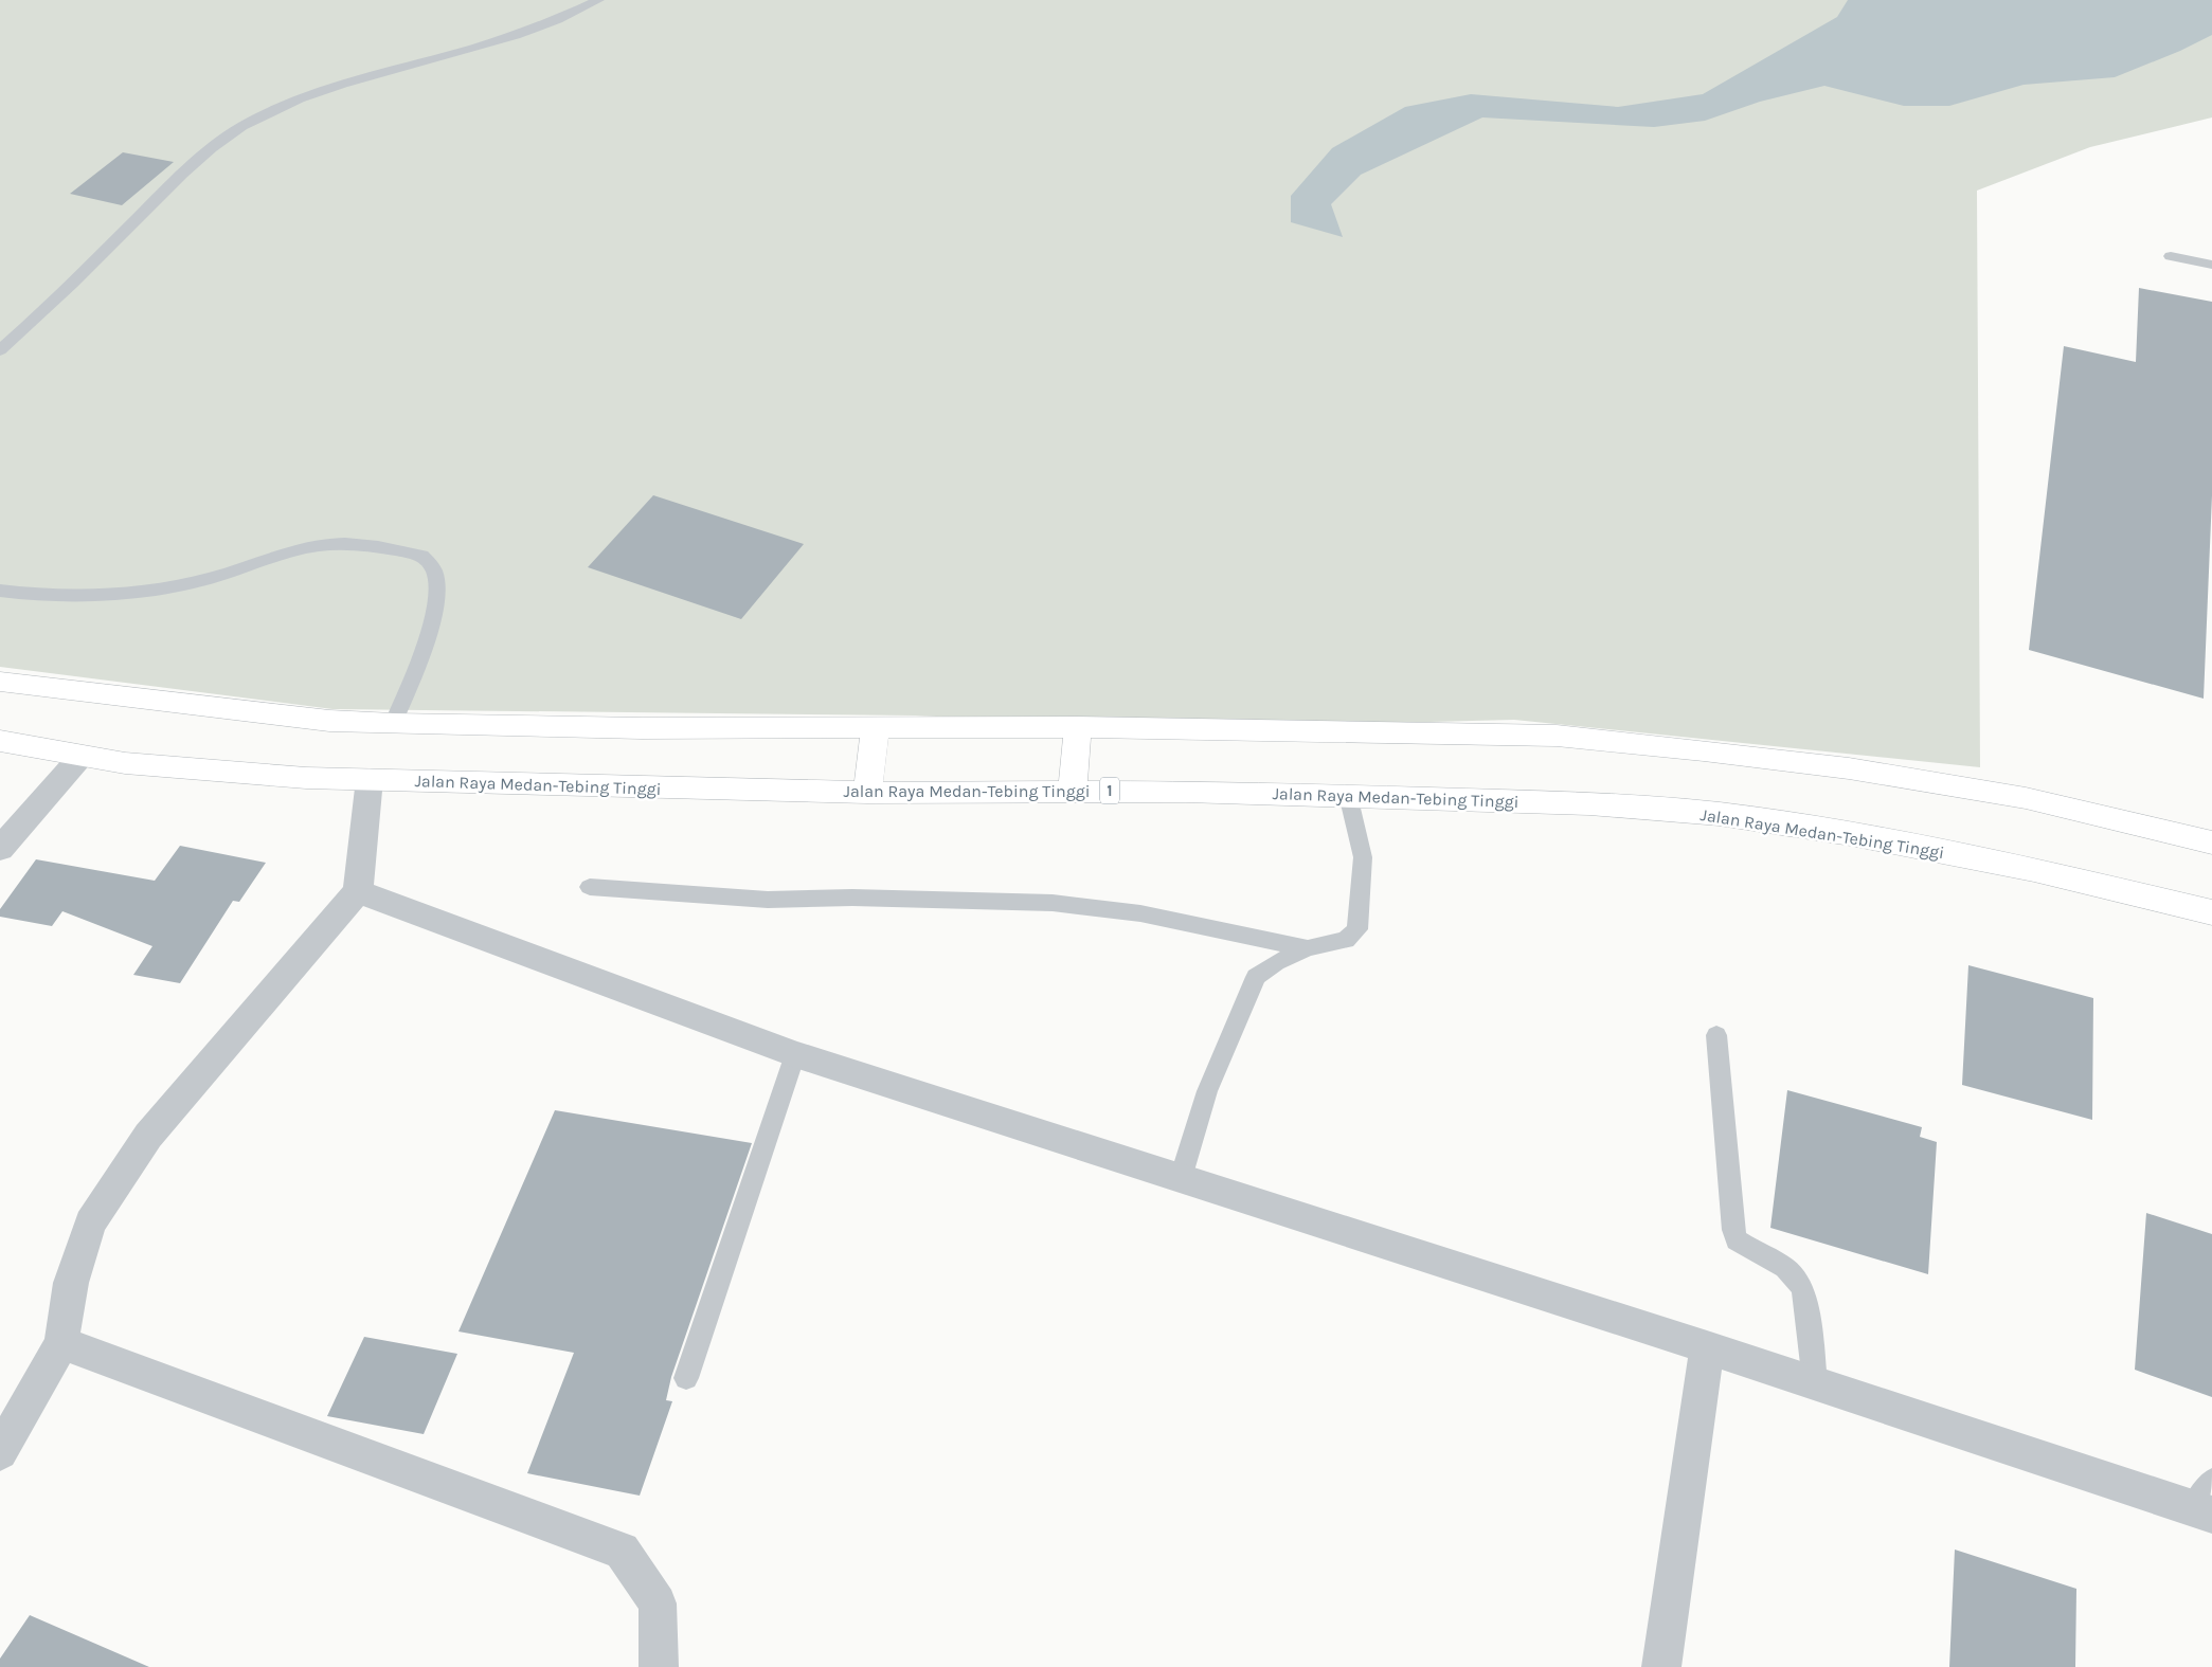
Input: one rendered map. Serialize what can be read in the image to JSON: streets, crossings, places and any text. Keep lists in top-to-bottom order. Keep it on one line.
{"streets":{"highway":["Jalan Raya Medan-Tebing Tinggi","1"]}}
